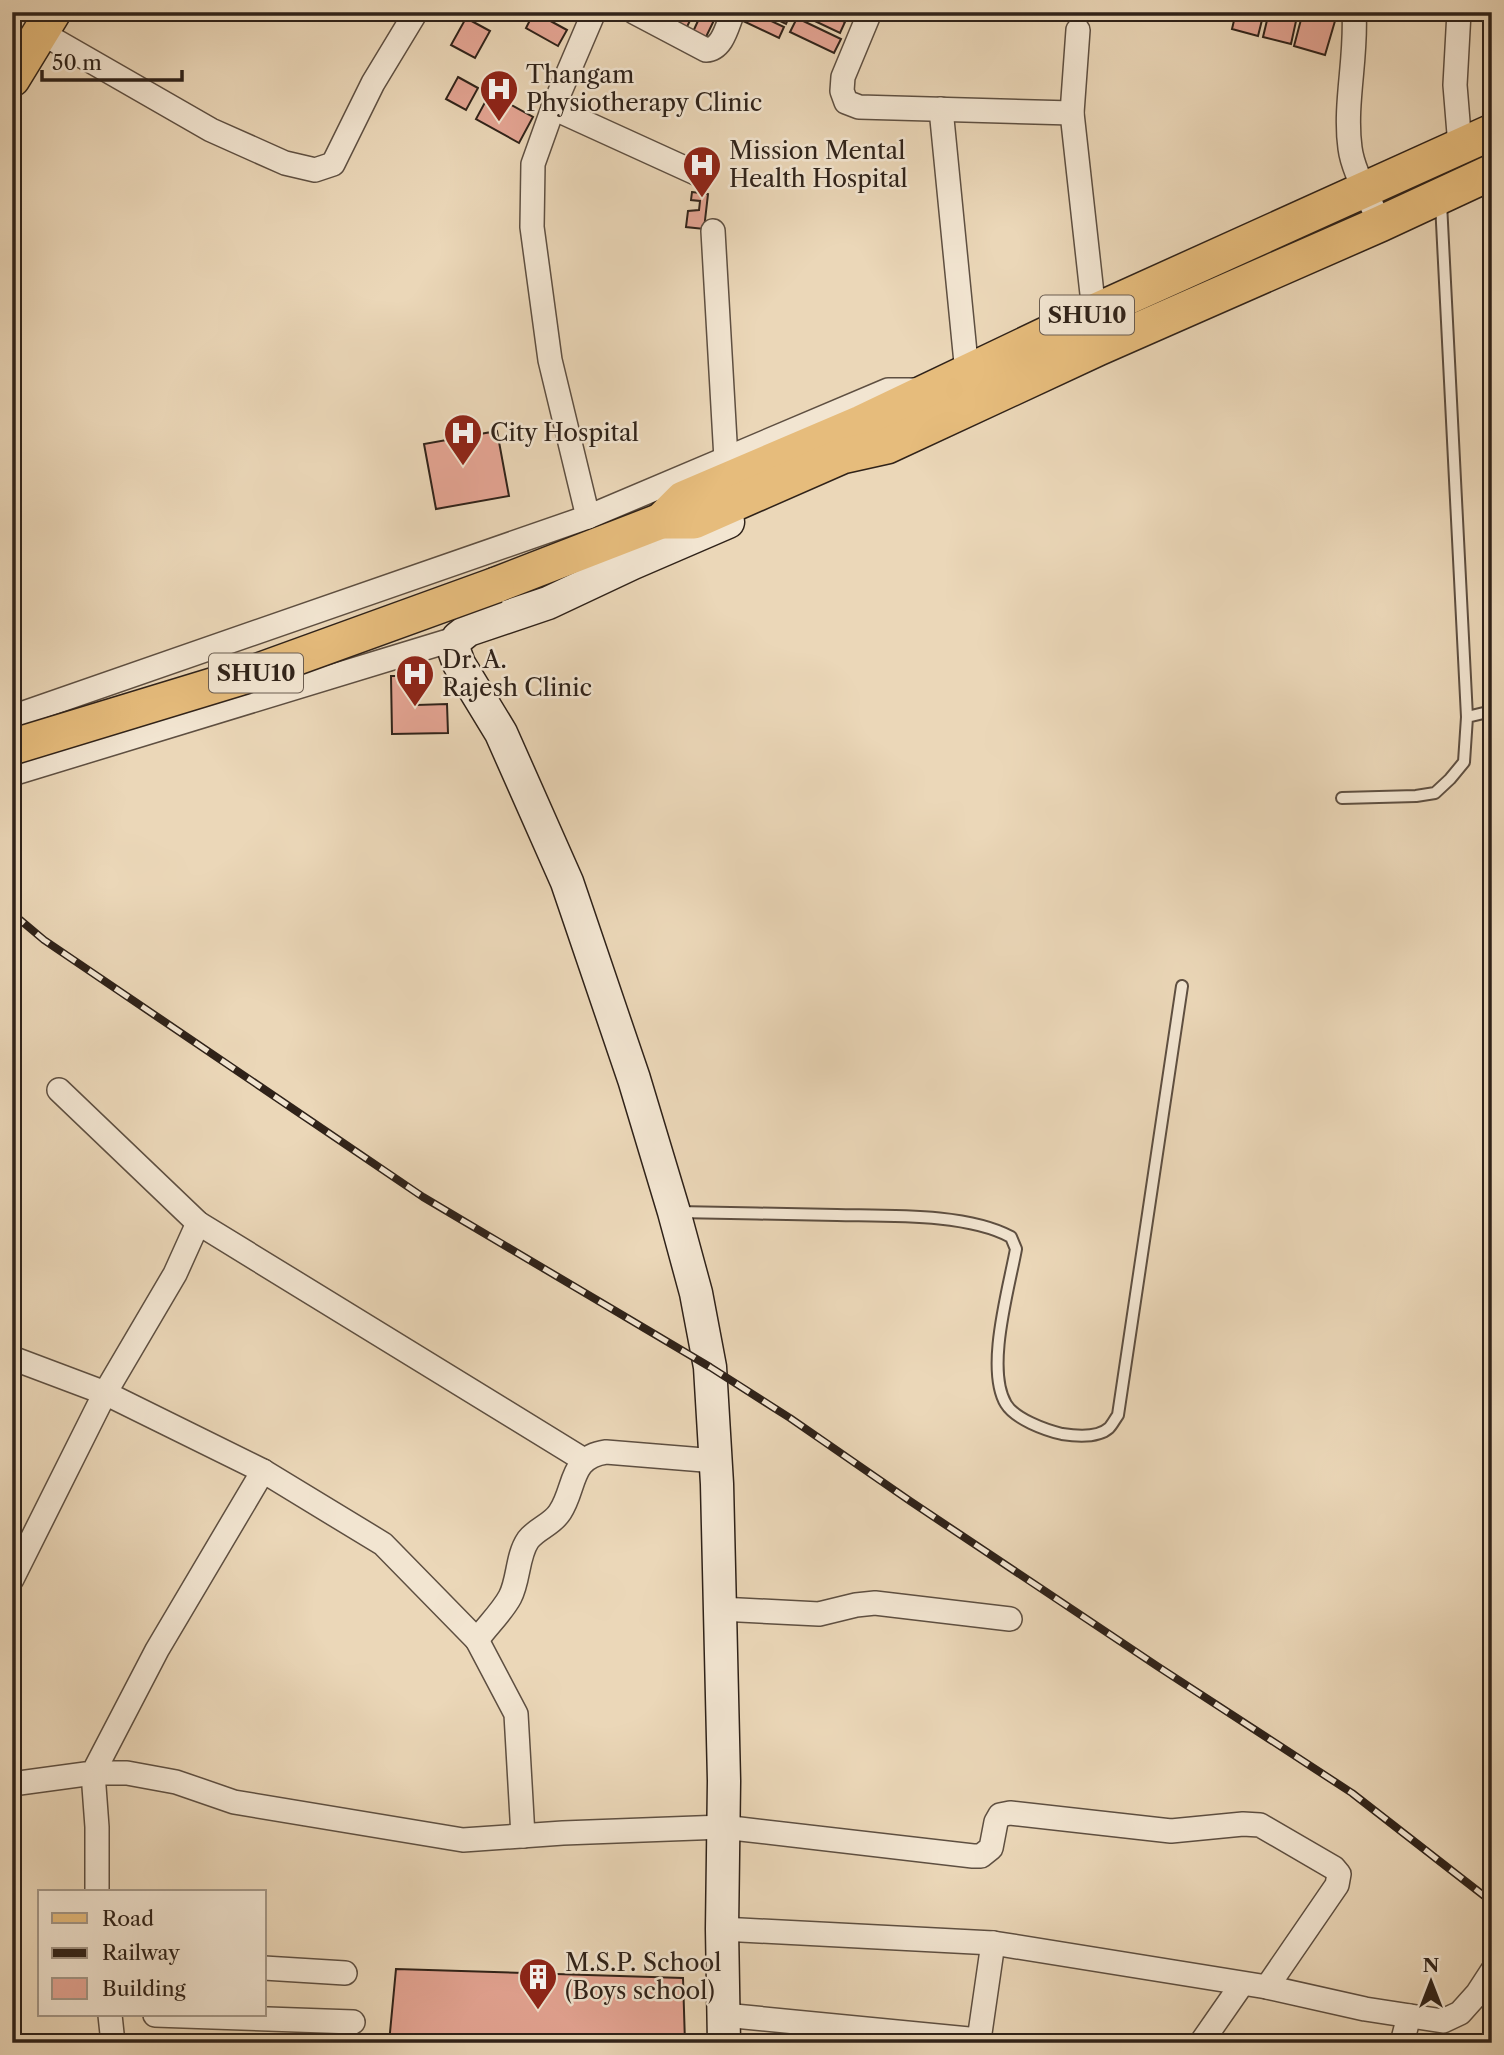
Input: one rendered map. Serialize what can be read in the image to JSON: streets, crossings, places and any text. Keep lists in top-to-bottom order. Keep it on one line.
{"streets":{"main road":["SHU10"]},"places":{"hospital":["Thangam Physiotherapy Clinic","Mission Mental Health Hospital","City Hospital","Dr. A. Rajesh Clinic"],"building":["M.S.P. School (Boys school)"]},"legend":["Road","Railway","Building"],"scale_bar":"50 m","north":"top"}
